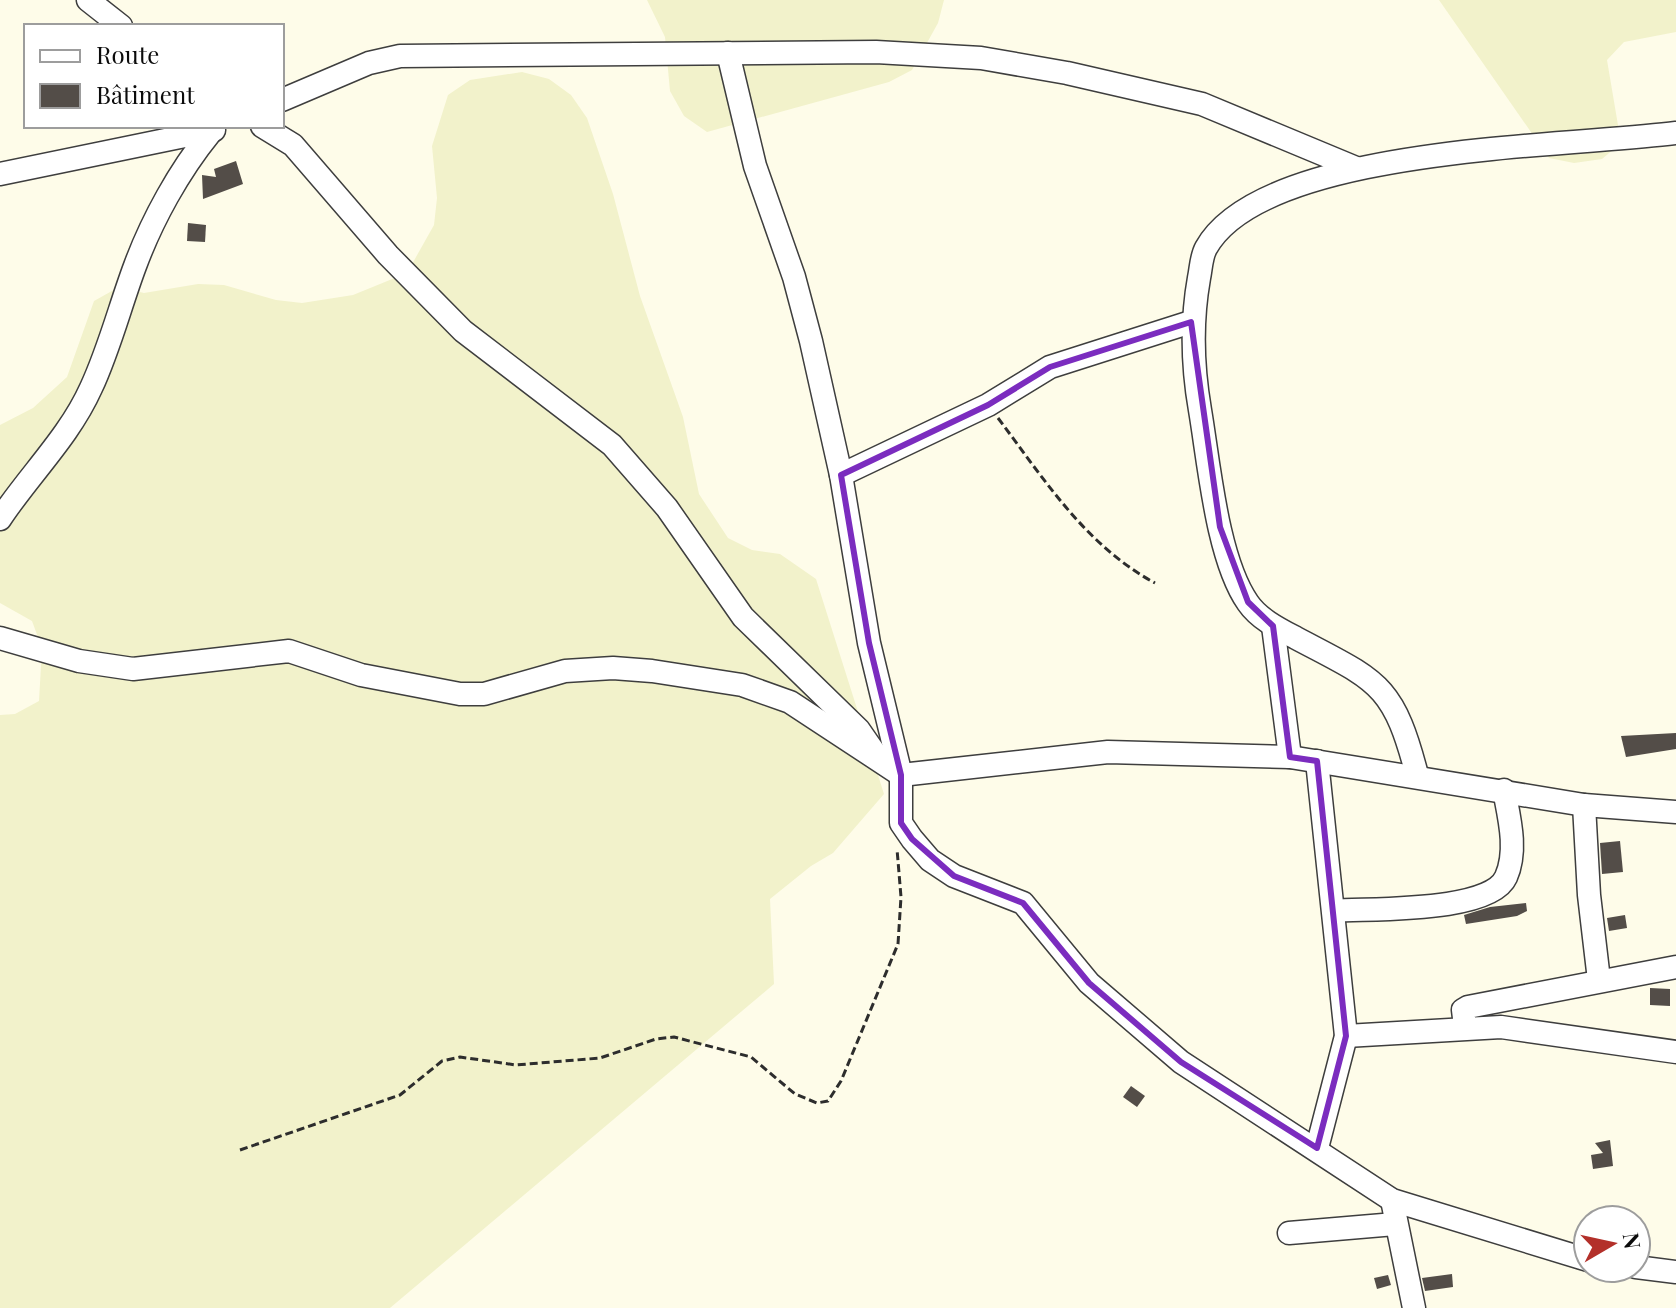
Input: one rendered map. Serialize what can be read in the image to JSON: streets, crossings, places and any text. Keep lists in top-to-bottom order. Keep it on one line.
{"legend":["Route","Bâtiment"],"north":"right"}
